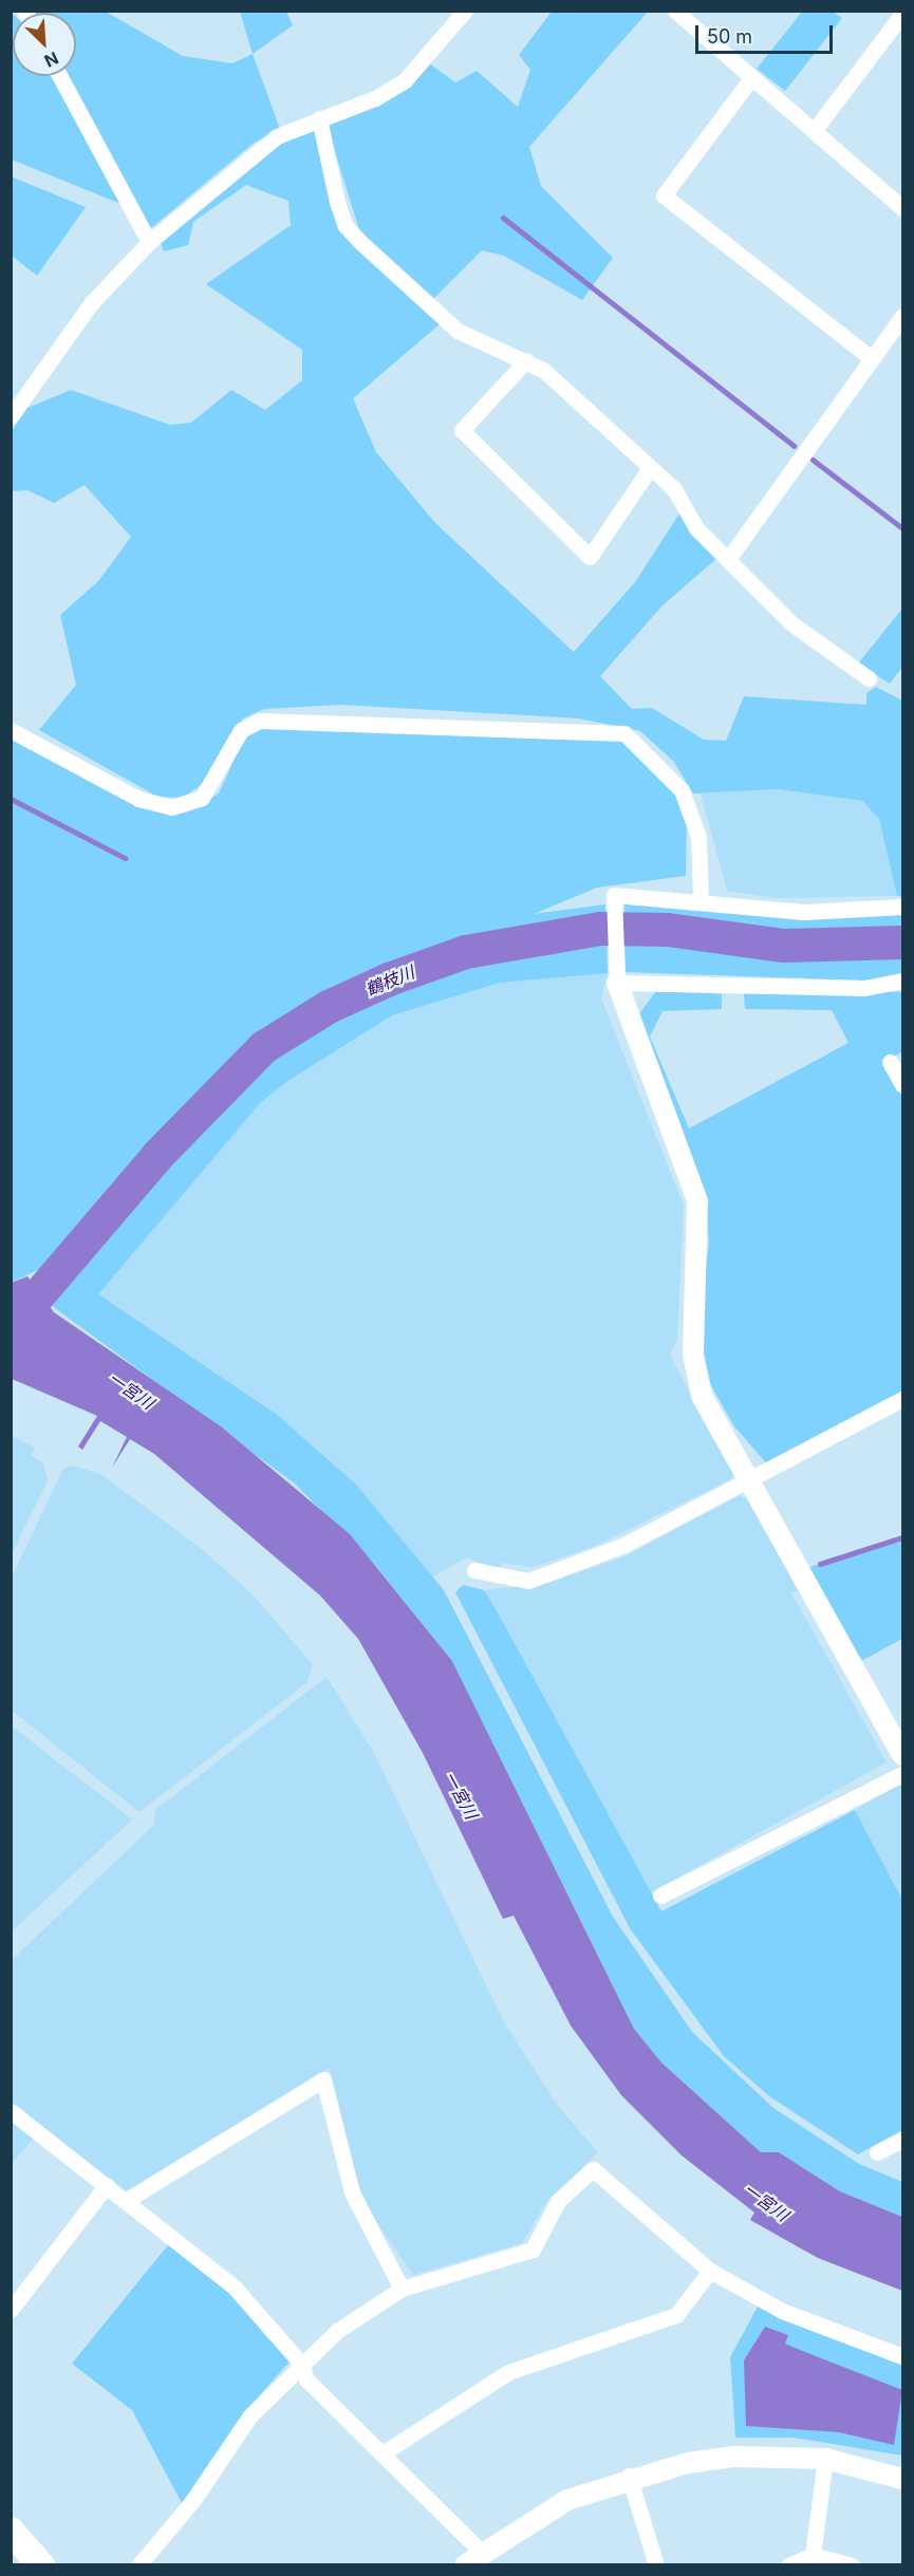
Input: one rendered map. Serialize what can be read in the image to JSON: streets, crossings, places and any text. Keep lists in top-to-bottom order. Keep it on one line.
{"water":["鶴枝川","一宮川"],"scale_bar":"50 m","north":"bottom right"}
